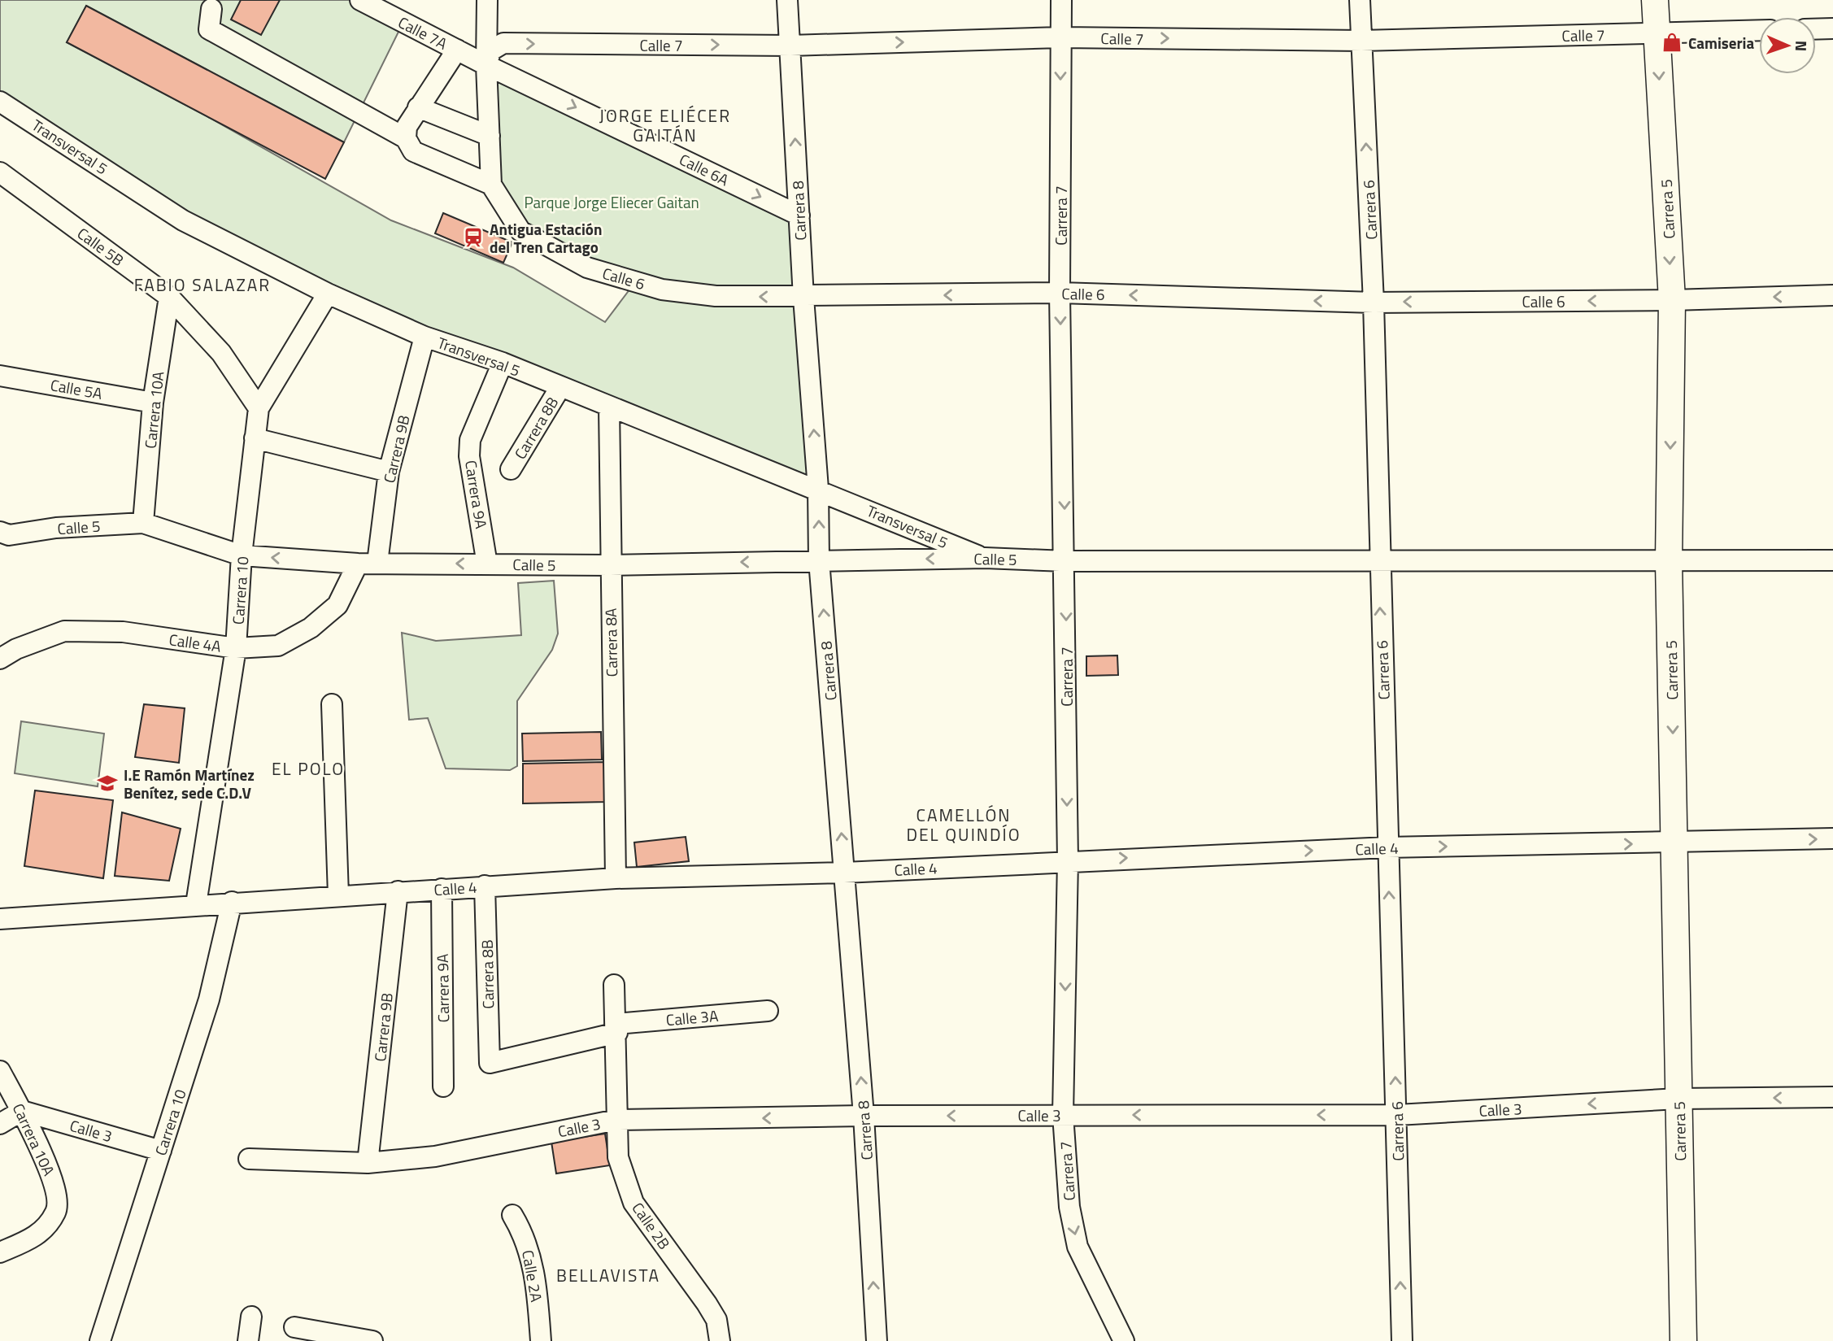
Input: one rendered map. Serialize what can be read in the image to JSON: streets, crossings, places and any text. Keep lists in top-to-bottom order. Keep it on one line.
{"streets":{"main road":["Carrera 5"],"street":["Calle 7A","Calle 7","Transversal 5","Calle 6A","Carrera 6","Carrera 8","Carrera 7","Calle 5B","Calle 6","Calle 5A","Carrera 10A","Carrera 8B","Carrera 9B","Carrera 9A","Calle 5","Carrera 10","Calle 4A","Carrera 8A","Calle 4","Calle 3A","Calle 3","Calle 2B","Calle 2A"]},"crossings":[["Calle 7A","Calle 7"],["Calle 7A","Calle 6A"],["Calle 7A","Calle 6"],["Calle 7","Calle 6A"],["Calle 7","Carrera 5"],["Calle 7","Carrera 6"],["Calle 7","Carrera 8"],["Calle 7","Carrera 7"],["Calle 7","Calle 6"],["Transversal 5","Carrera 8"],["Transversal 5","Carrera 8B"],["Transversal 5","Carrera 9B"],["Transversal 5","Carrera 9A"],["Transversal 5","Calle 5"],["Transversal 5","Carrera 10"],["Transversal 5","Carrera 8A"],["Calle 6A","Carrera 8"],["Calle 6A","Calle 6"],["Carrera 5","Calle 6"],["Carrera 5","Calle 5"],["Carrera 5","Calle 4"],["Carrera 5","Calle 3"],["Carrera 6","Calle 6"],["Carrera 6","Calle 5"],["Carrera 6","Calle 4"],["Carrera 6","Calle 3"],["Carrera 8","Calle 6"],["Carrera 8","Calle 5"],["Carrera 8","Calle 4"],["Carrera 8","Calle 3"],["Carrera 7","Calle 6"],["Carrera 7","Calle 5"],["Carrera 7","Calle 4"],["Carrera 7","Calle 3"],["Calle 5B","Carrera 10A"],["Calle 5B","Carrera 10"],["Calle 5A","Carrera 10A"],["Carrera 10A","Calle 5"],["Carrera 10A","Calle 3"],["Carrera 8B","Calle 4"],["Carrera 8B","Calle 3A"],["Carrera 9B","Calle 5"],["Carrera 9B","Calle 4A"],["Carrera 9B","Calle 4"],["Carrera 9B","Calle 3"],["Carrera 9A","Calle 5"],["Carrera 9A","Calle 4"],["Calle 5","Carrera 10"],["Calle 5","Calle 4A"],["Calle 5","Carrera 8A"],["Carrera 10","Calle 4A"],["Carrera 10","Calle 4"],["Carrera 10","Calle 3"],["Carrera 8A","Calle 4"],["Calle 3","Calle 2B"]],"one_way":["Calle 7","Calle 6A","Carrera 5","Carrera 6","Carrera 8","Carrera 7","Calle 6","Calle 4","Calle 3"],"districts":["JORGE ELIÉCER GAITÁN","FABIO SALAZAR","EL POLO","CAMELLÓN DEL QUINDÍO","BELLAVISTA"],"parks":["Parque Jorge Eliecer Gaitan"],"places":{"shop":["Camiseria"],"station":["Antigua Estación del Tren Cartago"],"school or university":["I.E Ramón Martínez Benítez, sede C.D.V"]},"north":"right"}
